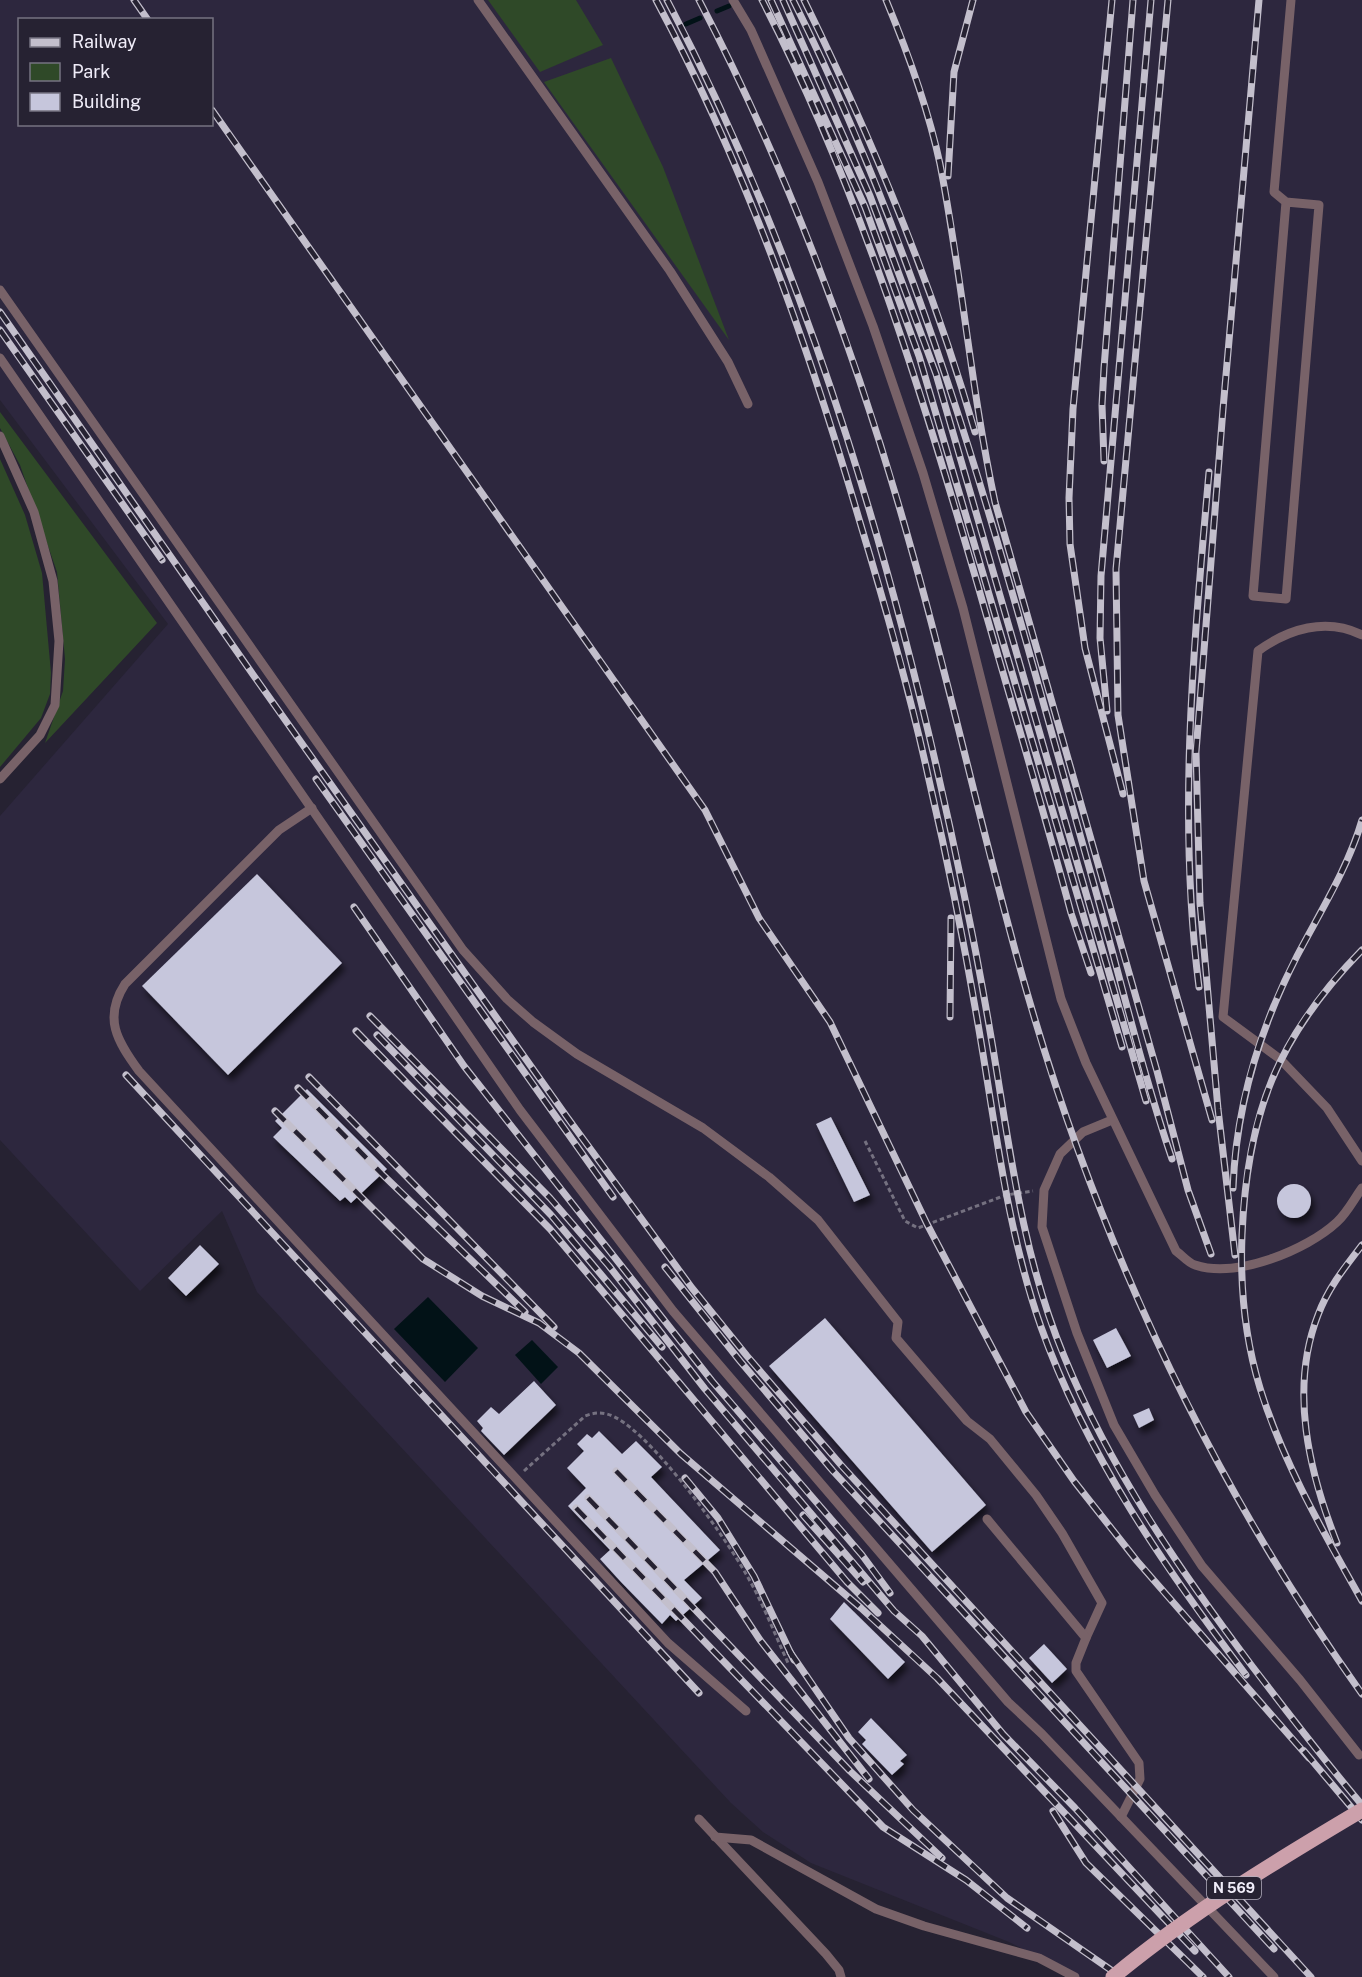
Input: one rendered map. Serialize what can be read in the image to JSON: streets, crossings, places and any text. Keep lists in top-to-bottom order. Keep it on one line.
{"streets":{"main road":["N 569"]},"legend":["Railway","Park","Building"]}
